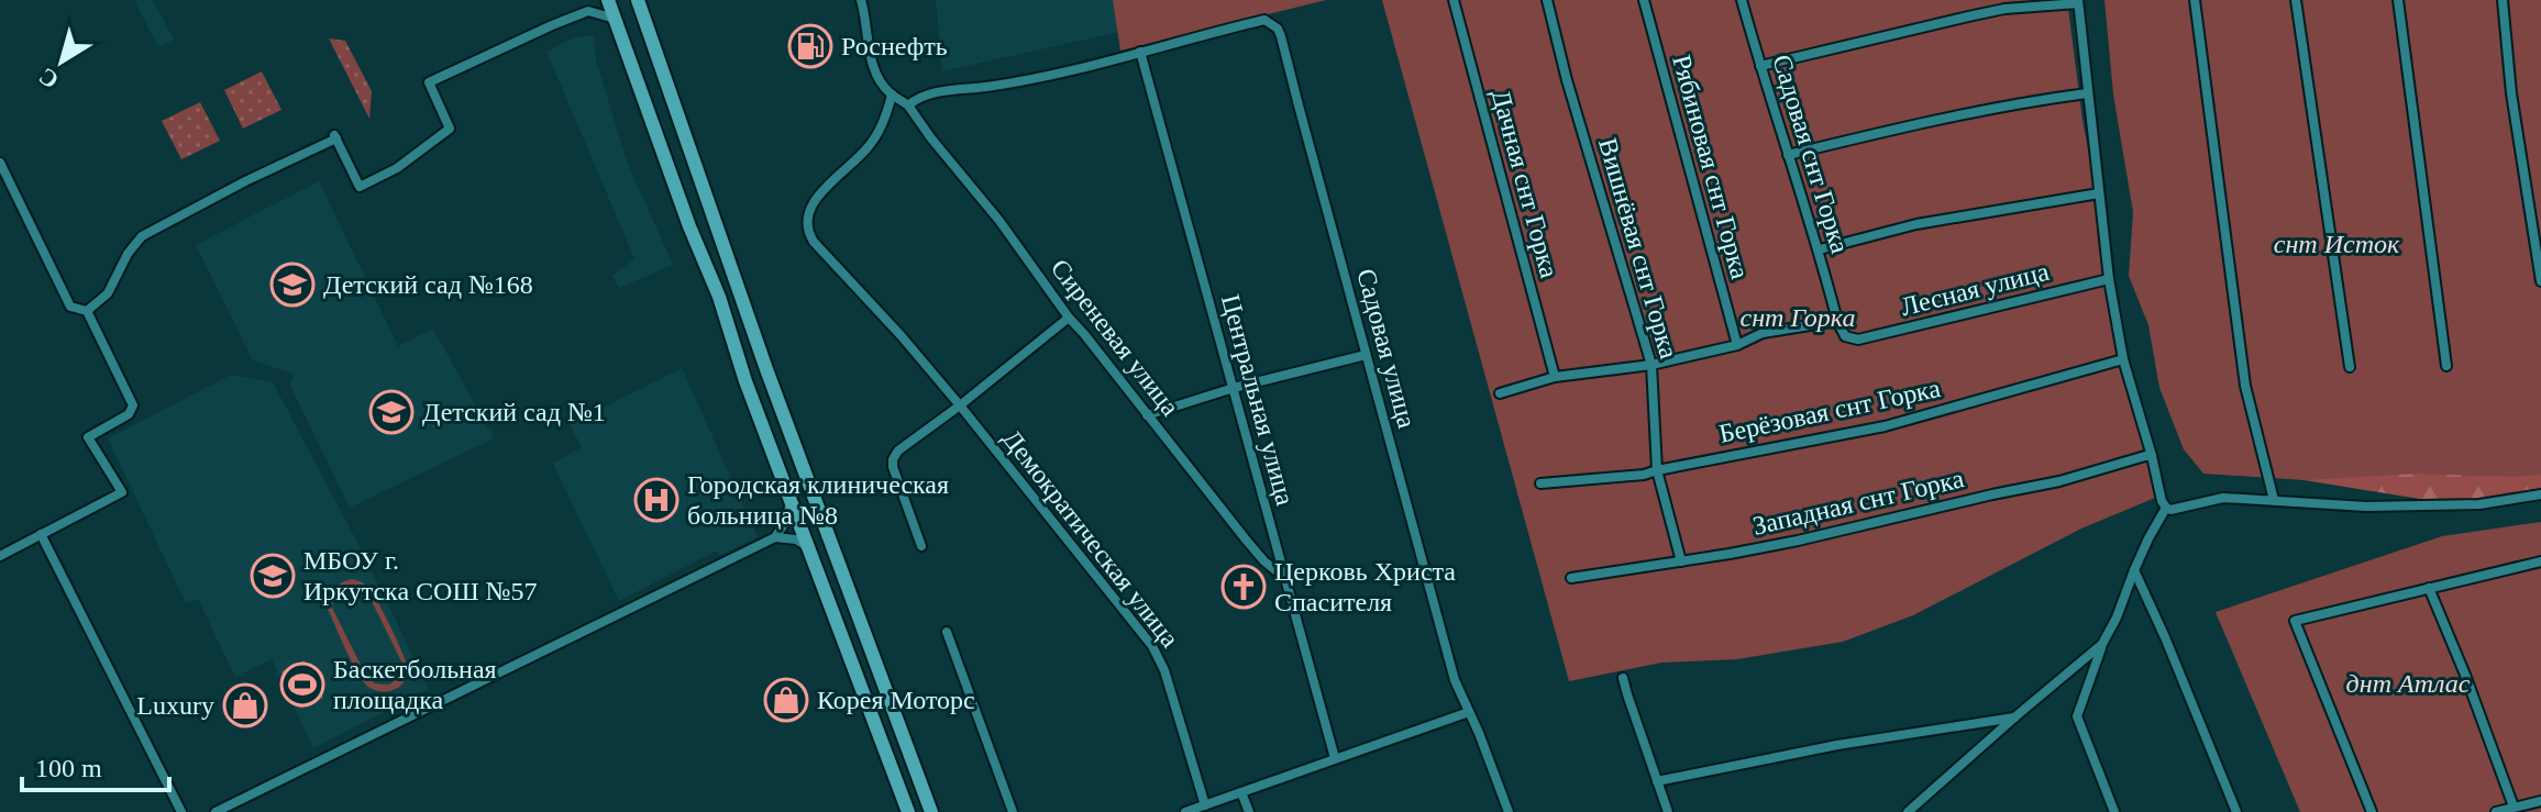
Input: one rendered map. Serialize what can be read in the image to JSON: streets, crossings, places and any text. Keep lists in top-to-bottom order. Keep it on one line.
{"streets":{"street":["Садовая снт Горка","Рябиновая снт Горка","Дачная снт Горка","Вишнёвая снт Горка","Лесная улица","Сиреневая улица","Садовая улица","Центральная улица","Берёзовая снт Горка","Западная снт Горка","Демократическая улица"]},"crossings":[["Садовая снт Горка","Лесная улица"],["Вишнёвая снт Горка","Берёзовая снт Горка"],["Вишнёвая снт Горка","Западная снт Горка"],["Сиреневая улица","Садовая улица"],["Сиреневая улица","Центральная улица"],["Сиреневая улица","Демократическая улица"],["Садовая улица","Центральная улица"]],"parks":["снт Исток","снт Горка","днт Атлас"],"places":{"fuel station":["Роснефть"],"school or university":["Детский сад №168","Детский сад №1","МБОУ г. Иркутска СОШ №57"],"hospital":["Городская клиническая больница №8"],"church":["Церковь Христа Спасителя"],"sports":["Баскетбольная площадка"],"shop":["Корея Моторс","Luxury"]},"scale_bar":"100 m","north":"bottom left"}
